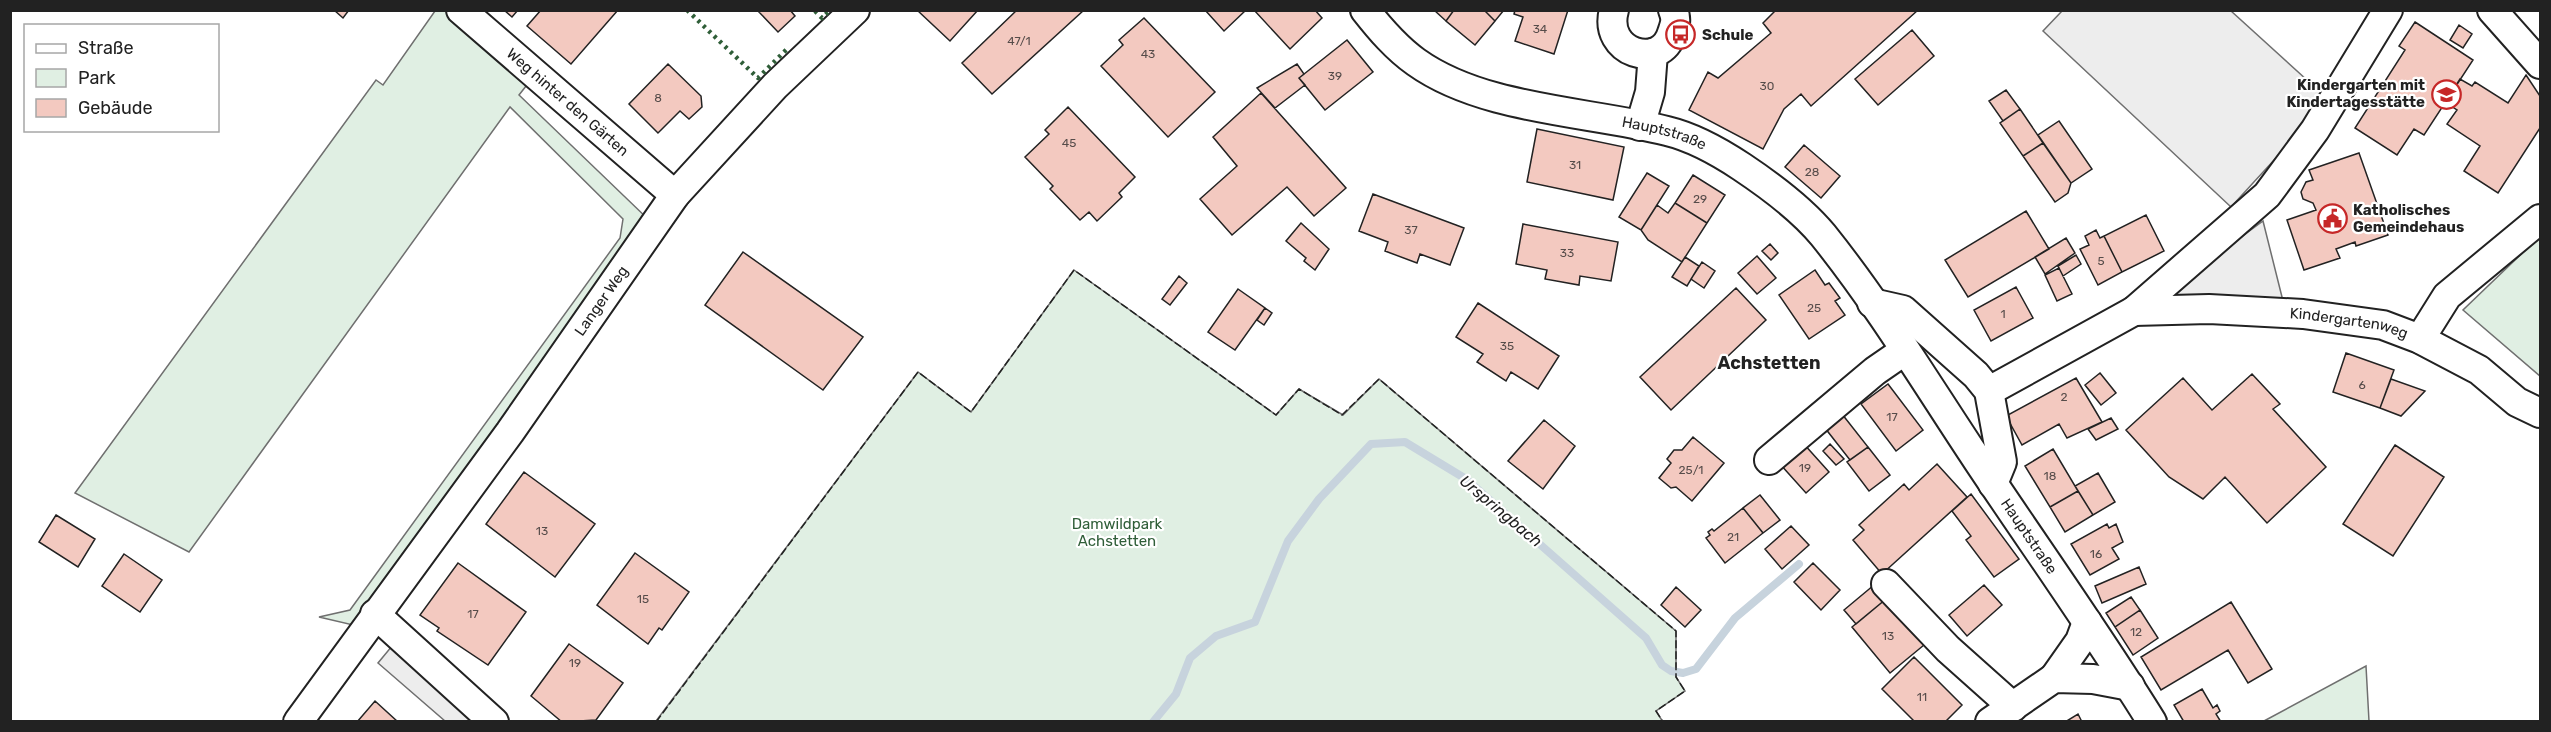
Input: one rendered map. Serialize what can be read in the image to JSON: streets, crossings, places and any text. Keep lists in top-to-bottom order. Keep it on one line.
{"streets":{"street":["Weg hinter den Gärten","Hauptstraße","Langer Weg","Kindergartenweg"]},"crossings":[["Weg hinter den Gärten","Langer Weg"]],"districts":["Achstetten"],"water":["Urspringbach"],"parks":["Damwildpark Achstetten"],"places":{"bus stop":["Schule"],"school or university":["Kindergarten mit Kindertagesstätte"],"public building":["Katholisches Gemeindehaus"]},"house_numbers":["34","47/1","43","39","30","8","45","31","28","29","37","33","5","25","1","35","6","2","17","19","25/1","18","13","21","16","15","17","12","13","19","11"],"legend":["Straße","Park","Gebäude"]}
